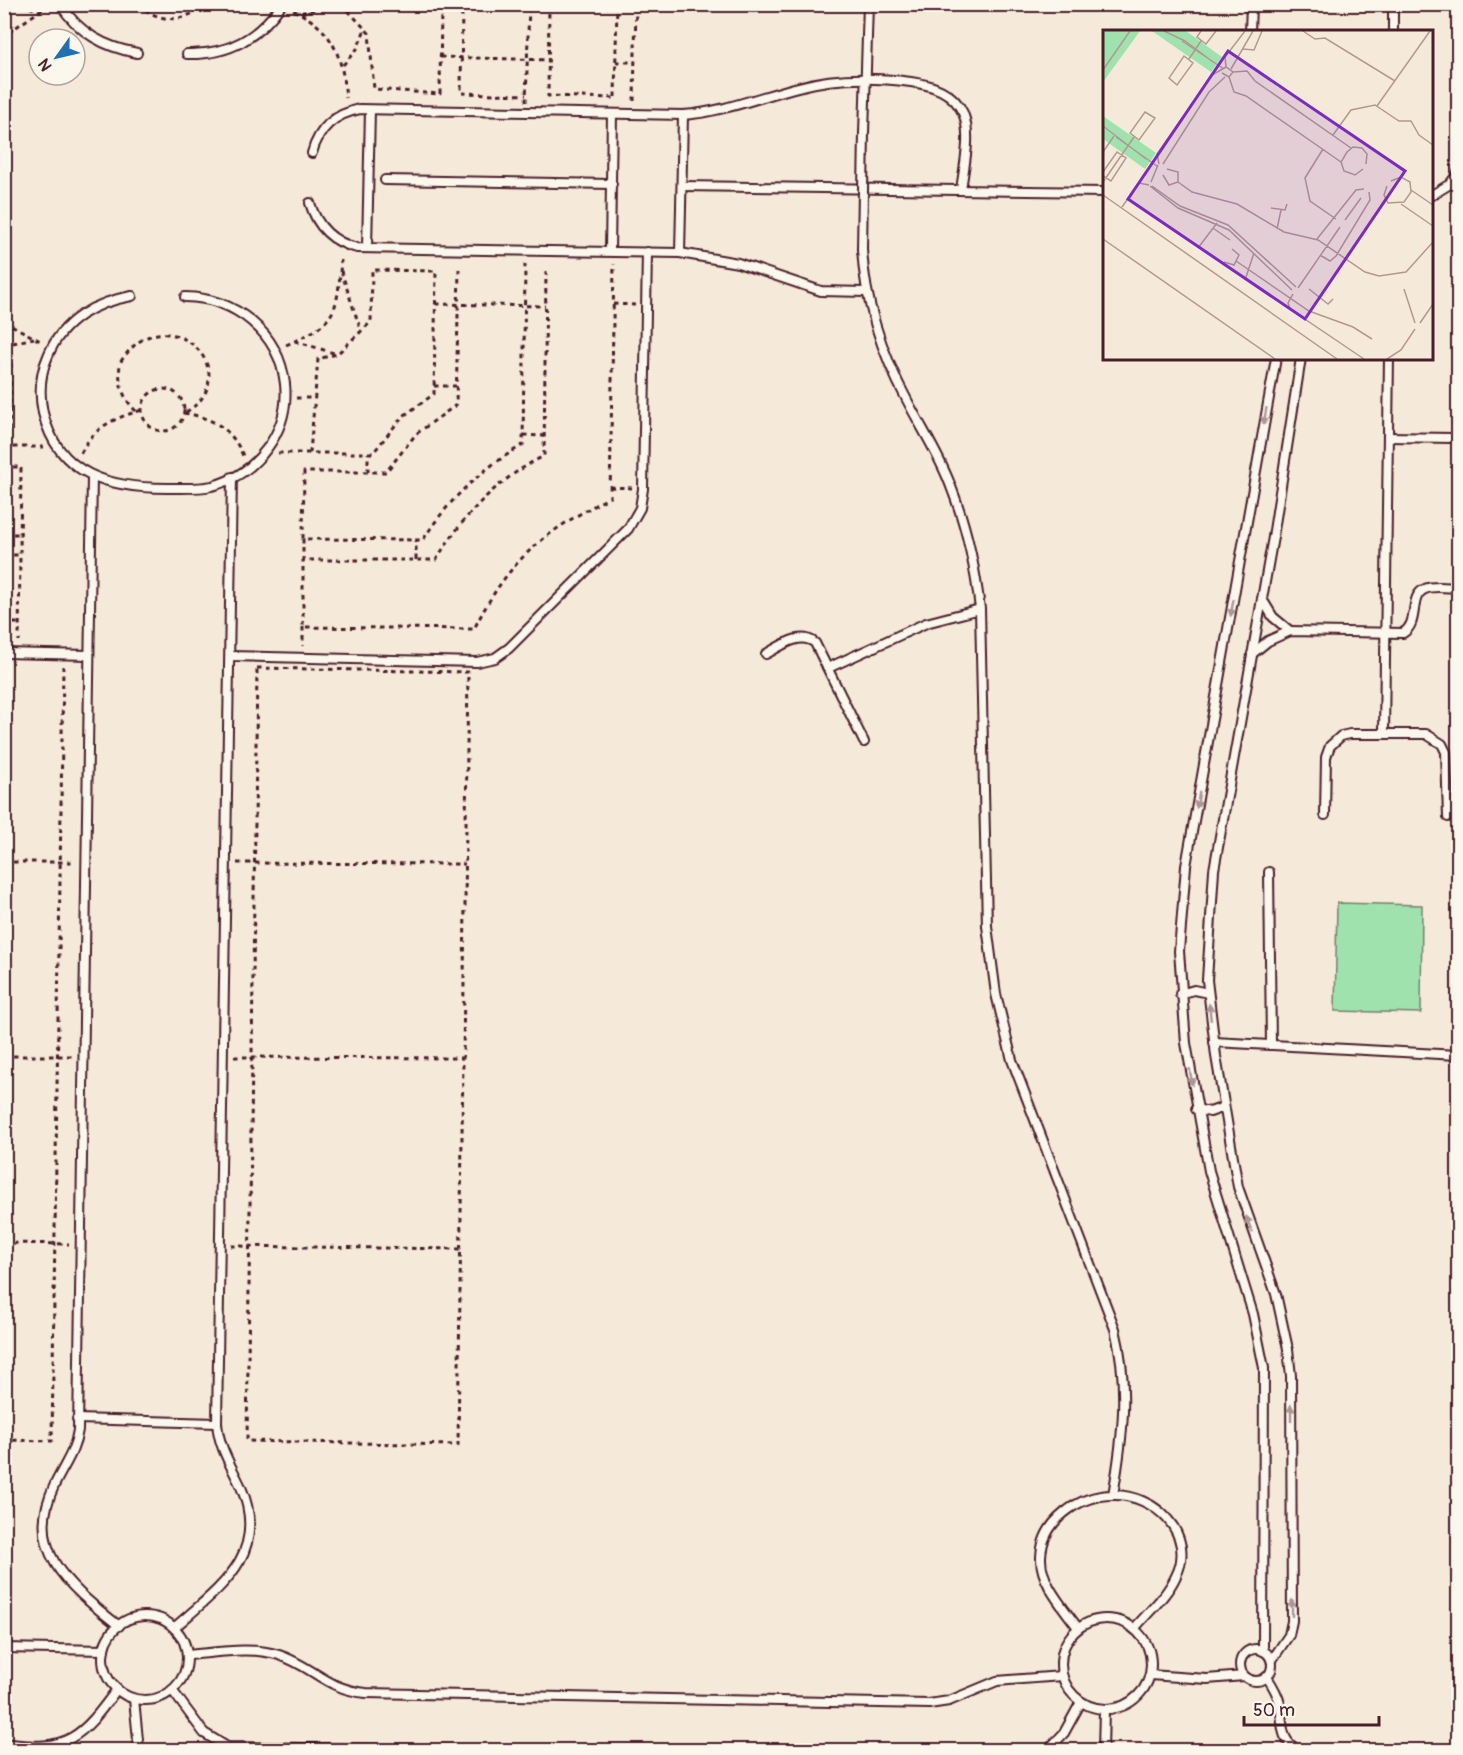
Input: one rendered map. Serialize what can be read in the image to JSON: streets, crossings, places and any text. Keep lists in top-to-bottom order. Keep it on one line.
{"scale_bar":"50 m","north":"bottom left"}
